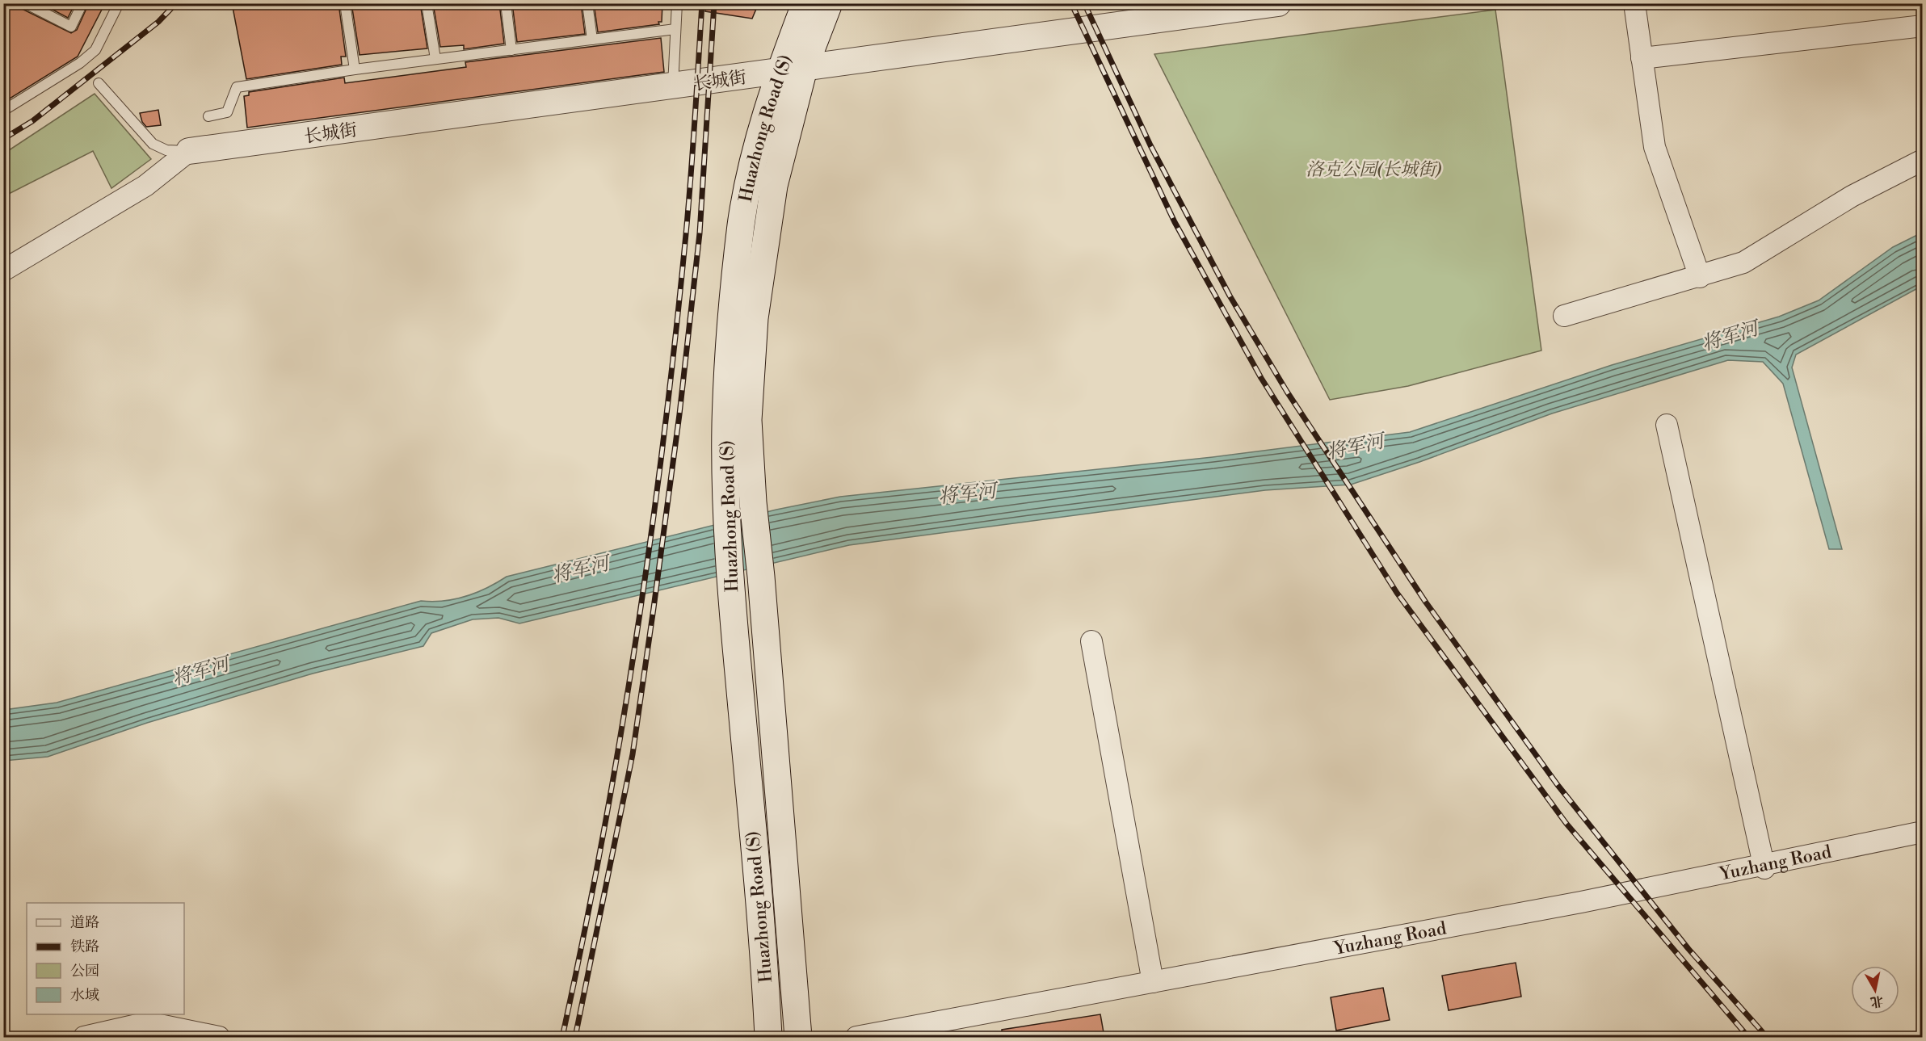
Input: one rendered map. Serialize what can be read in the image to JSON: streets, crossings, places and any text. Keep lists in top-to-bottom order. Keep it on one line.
{"streets":{"main road":["Huazhong Road (S)"],"street":["长城街","Yuzhang Road"]},"crossings":[["长城街","Huazhong Road (S)"]],"water":["将军河"],"parks":["洛克公园(长城街)"],"legend":["道路","铁路","公园","水域"],"north":"bottom"}
